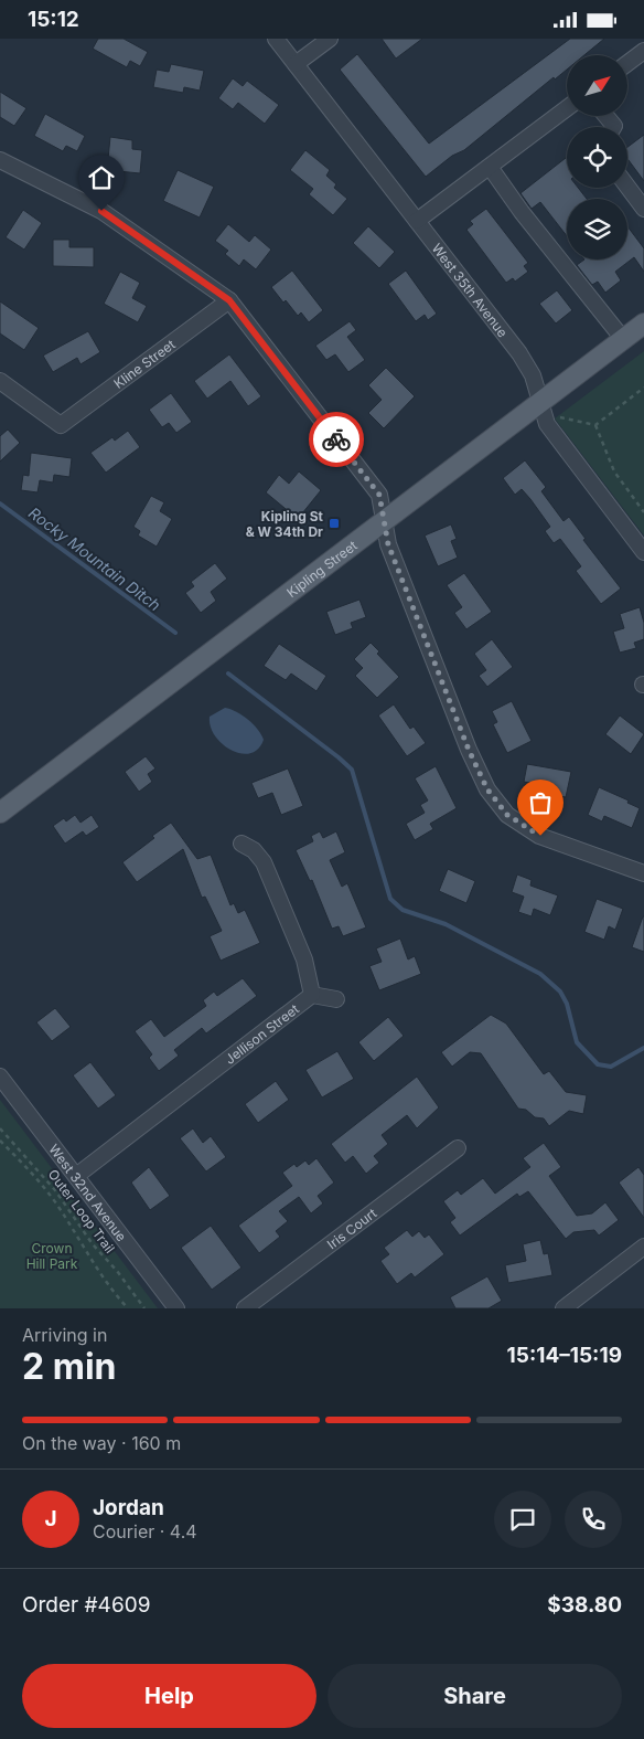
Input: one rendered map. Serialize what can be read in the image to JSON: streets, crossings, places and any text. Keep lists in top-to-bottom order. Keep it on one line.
{"streets":{"main road":["Kipling Street"],"street":["West 35th Avenue","Kline Street","Jellison Street","West 32nd Avenue","Iris Court"],"path":["Outer Loop Trail"]},"crossings":[["West 35th Avenue","Kipling Street"],["Jellison Street","West 32nd Avenue"]],"water":["Rocky Mountain Ditch"],"parks":["Crown Hill Park"],"places":{"transit":["Kipling St & W 34th Dr"]},"north":"top right","page":{"status":"15:12","heading":["2 min","Arriving in","15:14–15:19"],"panel":["Jordan","Courier · 4.4","Order #4609","$38.80"],"bar":"On the way · 160 m","round":"J","buttons":["Help","Share"]}}
